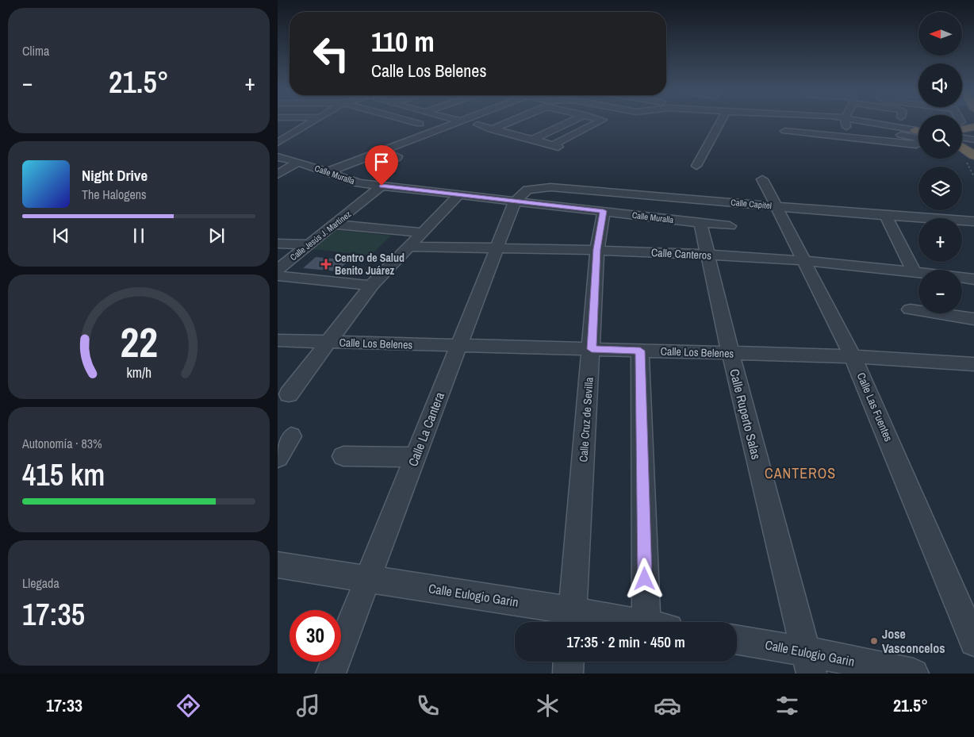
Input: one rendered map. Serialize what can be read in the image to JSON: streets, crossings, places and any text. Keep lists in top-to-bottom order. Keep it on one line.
{"streets":{"street":["Calle Muralla","Calle Capitel","Calle Jesús J. Martínez","Calle Canteros","Calle Los Belenes","Calle Las Fuentes","Calle Ruperto Salas","Calle Cruz de Sevilla","Calle La Cantera","Calle Eulogio Garin"]},"crossings":[["Calle Muralla","Calle Capitel"],["Calle Muralla","Calle Jesús J. Martínez"],["Calle Muralla","Calle Ruperto Salas"],["Calle Muralla","Calle Cruz de Sevilla"],["Calle Muralla","Calle La Cantera"],["Calle Capitel","Calle Las Fuentes"],["Calle Capitel","Calle La Cantera"],["Calle Canteros","Calle Las Fuentes"],["Calle Canteros","Calle Ruperto Salas"],["Calle Canteros","Calle Cruz de Sevilla"],["Calle Canteros","Calle La Cantera"],["Calle Los Belenes","Calle Las Fuentes"],["Calle Los Belenes","Calle Ruperto Salas"],["Calle Los Belenes","Calle Cruz de Sevilla"],["Calle Los Belenes","Calle La Cantera"],["Calle Ruperto Salas","Calle Eulogio Garin"],["Calle Cruz de Sevilla","Calle Eulogio Garin"],["Calle La Cantera","Calle Eulogio Garin"]],"districts":["CANTEROS"],"places":{"health":["Centro de Salud Benito Juárez"],"other":["Jose Vasconcelos"]},"north":"left","page":{"tile":["Clima",["Autonomía · 83%","415 km"],["Llegada","17:35"]],"map_buttons":["+","−"],"turn":["110 m","Calle Los Belenes"],"heat":["−","21.5°","+"],"song":["Night Drive","The Halogens"],"limit":"30","trip":"17:35 · 2 min · 450 m","tabs":["17:33","21.5°"],"gauge":["22","km/h"]}}
